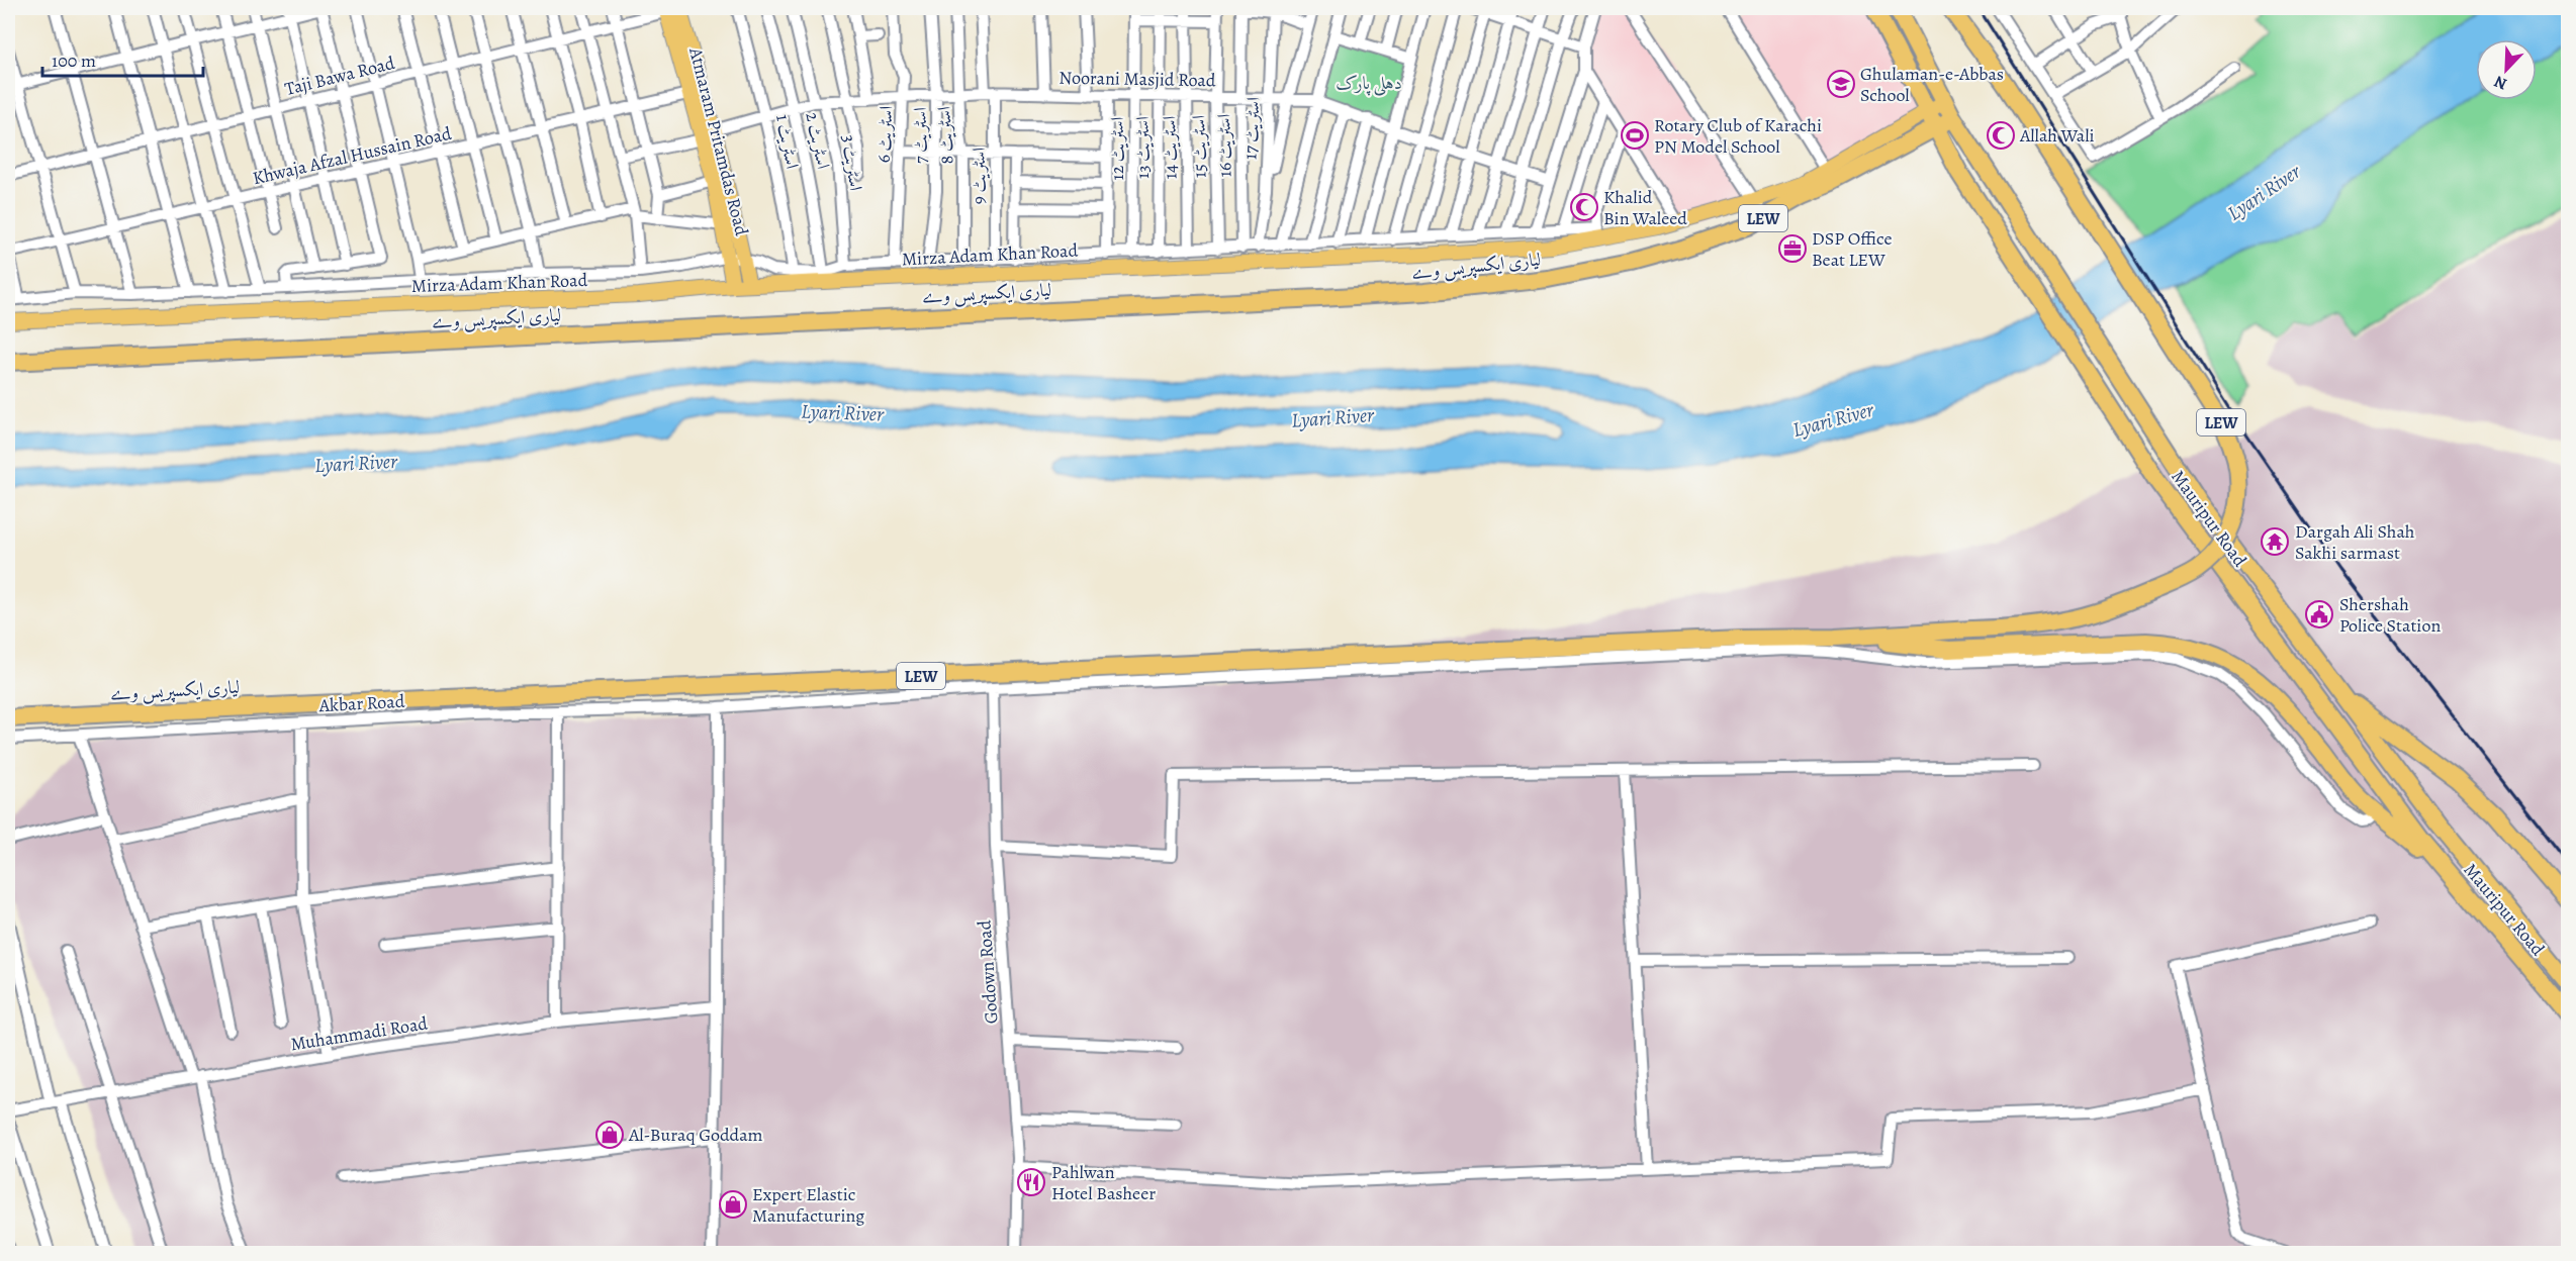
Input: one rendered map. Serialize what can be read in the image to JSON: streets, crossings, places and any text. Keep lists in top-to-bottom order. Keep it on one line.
{"streets":{"highway":["LEW","لیاری ایکسپریس وے","Mauripur Road"],"main road":["Atmaram Pritamdas Road","Mirza Adam Khan Road"],"street":["Taji Bawa Road","Noorani Masjid Road","اسٹریٹ 17","اسٹریٹ 6","اسٹریٹ 7","اسٹریٹ 8","اسٹریٹ 2","اسٹریٹ 1","اسٹریٹ 16","اسٹریٹ 15","اسٹریٹ 13","اسٹریٹ 14","اسٹریٹ 12","Khwaja Afzal Hussain Road","اسٹریٹ 3","اسٹریٹ 9","Akbar Road","Godown Road","Muhammadi Road"]},"crossings":[["Taji Bawa Road","Atmaram Pritamdas Road"],["Noorani Masjid Road","اسٹریٹ 17"],["Noorani Masjid Road","اسٹریٹ 6"],["Noorani Masjid Road","اسٹریٹ 7"],["Noorani Masjid Road","اسٹریٹ 8"],["Noorani Masjid Road","اسٹریٹ 2"],["Noorani Masjid Road","Atmaram Pritamdas Road"],["Noorani Masjid Road","اسٹریٹ 1"],["Noorani Masjid Road","اسٹریٹ 16"],["Noorani Masjid Road","اسٹریٹ 15"],["Noorani Masjid Road","اسٹریٹ 13"],["Noorani Masjid Road","اسٹریٹ 14"],["Noorani Masjid Road","اسٹریٹ 12"],["Noorani Masjid Road","اسٹریٹ 3"],["Noorani Masjid Road","اسٹریٹ 9"],["اسٹریٹ 2","Mirza Adam Khan Road"],["Atmaram Pritamdas Road","Khwaja Afzal Hussain Road"],["Atmaram Pritamdas Road","Mirza Adam Khan Road"],["اسٹریٹ 1","Mirza Adam Khan Road"],["LEW","لیاری ایکسپریس وے"],["LEW","Mauripur Road"],["LEW","Akbar Road"],["Mirza Adam Khan Road","لیاری ایکسپریس وے"],["Mirza Adam Khan Road","Mauripur Road"],["لیاری ایکسپریس وے","Mauripur Road"],["Akbar Road","Godown Road"]],"water":["Lyari River"],"parks":["دہلی پارک"],"places":{"school or university":["Ghulaman-e-Abbas School"],"sports":["Rotary Club of Karachi PN Model School"],"mosque":["Allah Wali","Khalid Bin Waleed"],"office":["DSP Office Beat LEW"],"temple":["Dargah Ali Shah Sakhi sarmast"],"public building":["Shershah Police Station"],"shop":["Al-Buraq Goddam","Expert Elastic Manufacturing"],"restaurant":["Pahlwan Hotel Basheer"]},"scale_bar":"100 m","north":"bottom left"}
